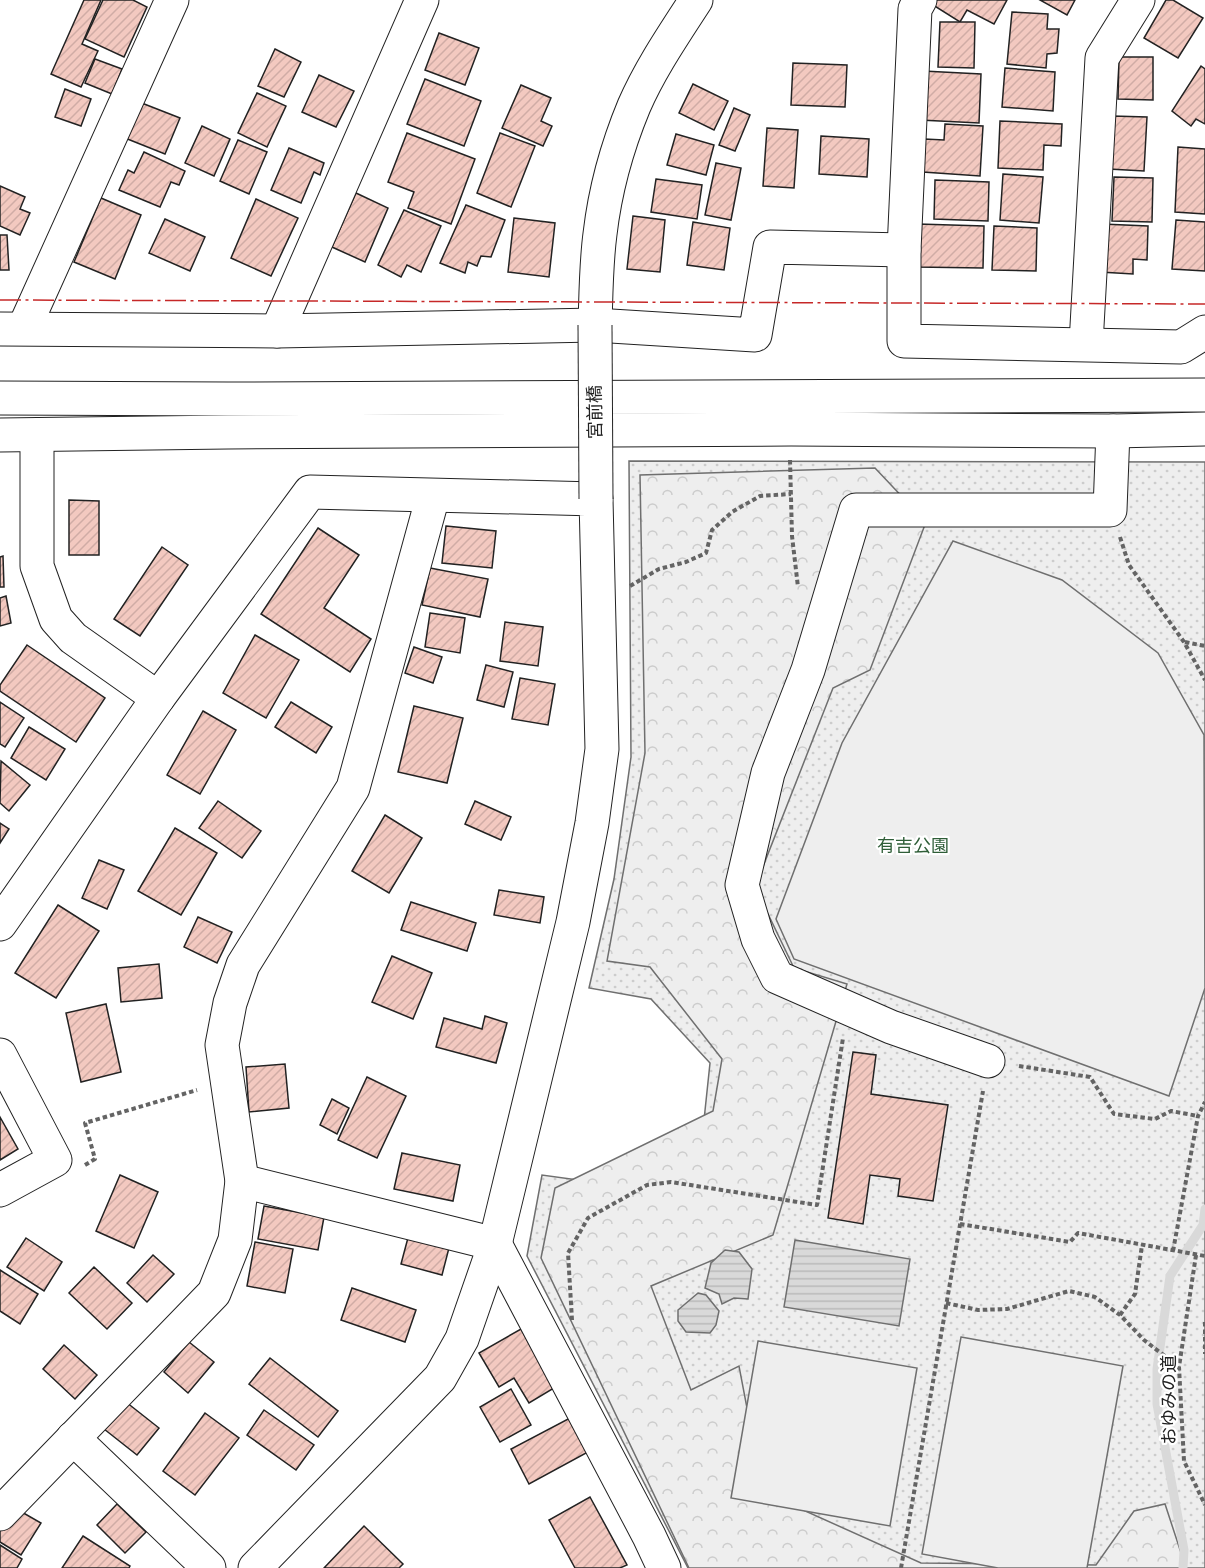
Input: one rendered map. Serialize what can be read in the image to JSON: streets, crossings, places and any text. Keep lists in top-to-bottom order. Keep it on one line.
{"streets":{"street":["宮前橋"],"path":["おゆみの道"]},"parks":["有吉公園"]}
